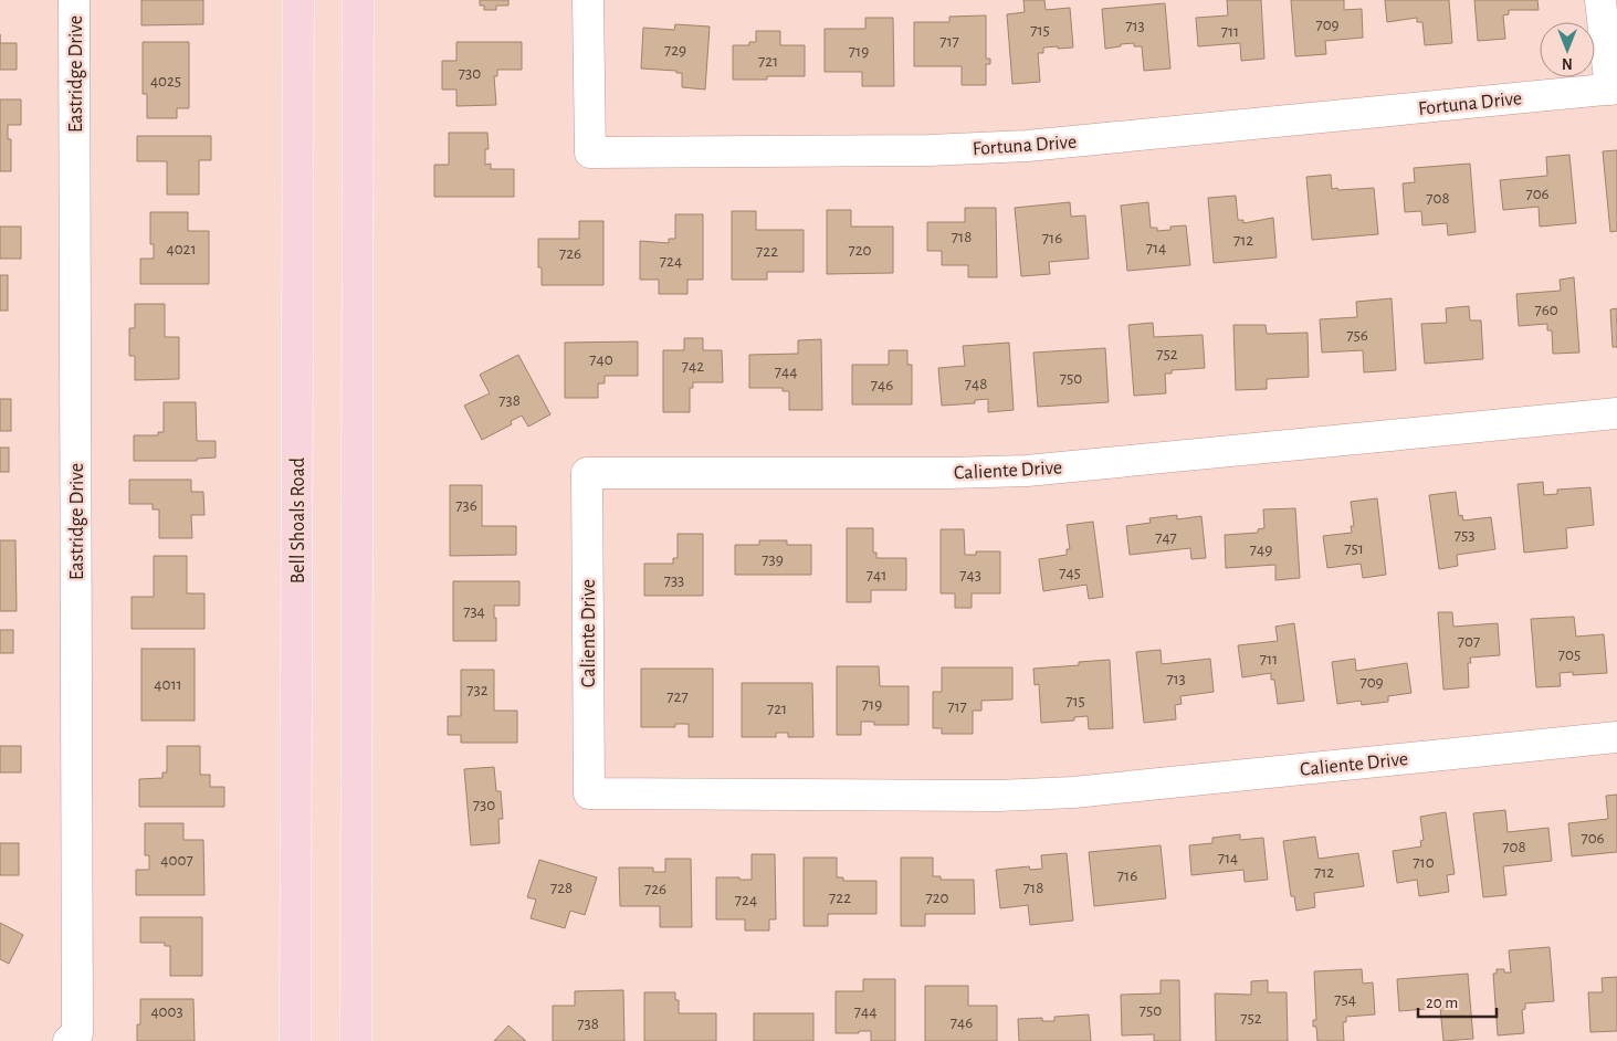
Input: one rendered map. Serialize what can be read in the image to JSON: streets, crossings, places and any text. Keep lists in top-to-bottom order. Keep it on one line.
{"streets":{"main road":["Bell Shoals Road"],"street":["Eastridge Drive","Fortuna Drive","Caliente Drive"]},"house_numbers":["709","713","715","711","717","729","719","721","730","4025","706","708","718","716","712","714","4021","720","722","726","724","760","756","752","740","742","744","750","748","746","738","736","753","747","751","749","739","745","741","743","733","734","707","705","711","713","709","4011","732","727","715","719","717","721","730","706","708","714","4007","710","712","716","728","718","726","722","720","724","754","750","4003","744","752","746","738"],"scale_bar":"20 m","north":"bottom"}
